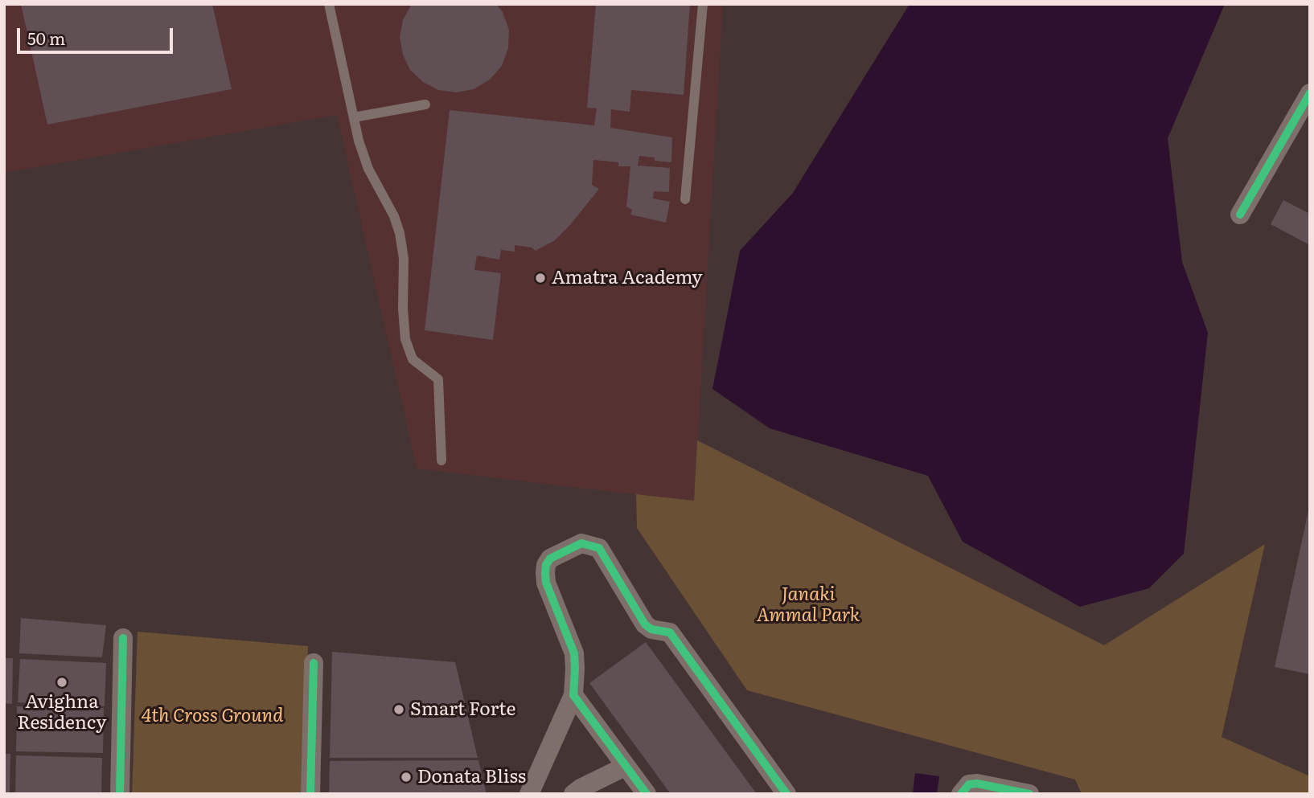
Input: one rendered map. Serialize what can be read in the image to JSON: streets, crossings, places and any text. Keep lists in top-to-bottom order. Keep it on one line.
{"parks":["Janaki Ammal Park","4th Cross Ground"],"places":["Amatra Academy","Avighna Residency","Smart Forte","Donata Bliss"],"scale_bar":"50 m"}
